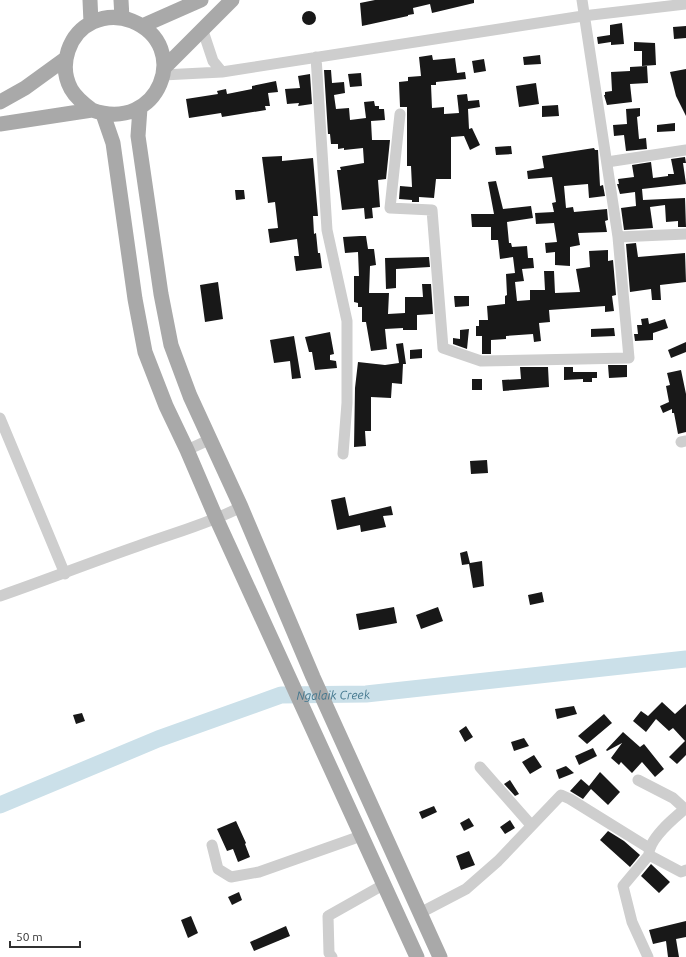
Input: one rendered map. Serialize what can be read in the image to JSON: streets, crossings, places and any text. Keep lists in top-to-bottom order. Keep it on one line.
{"water":["Ngalaik Creek"],"scale_bar":"50 m"}
